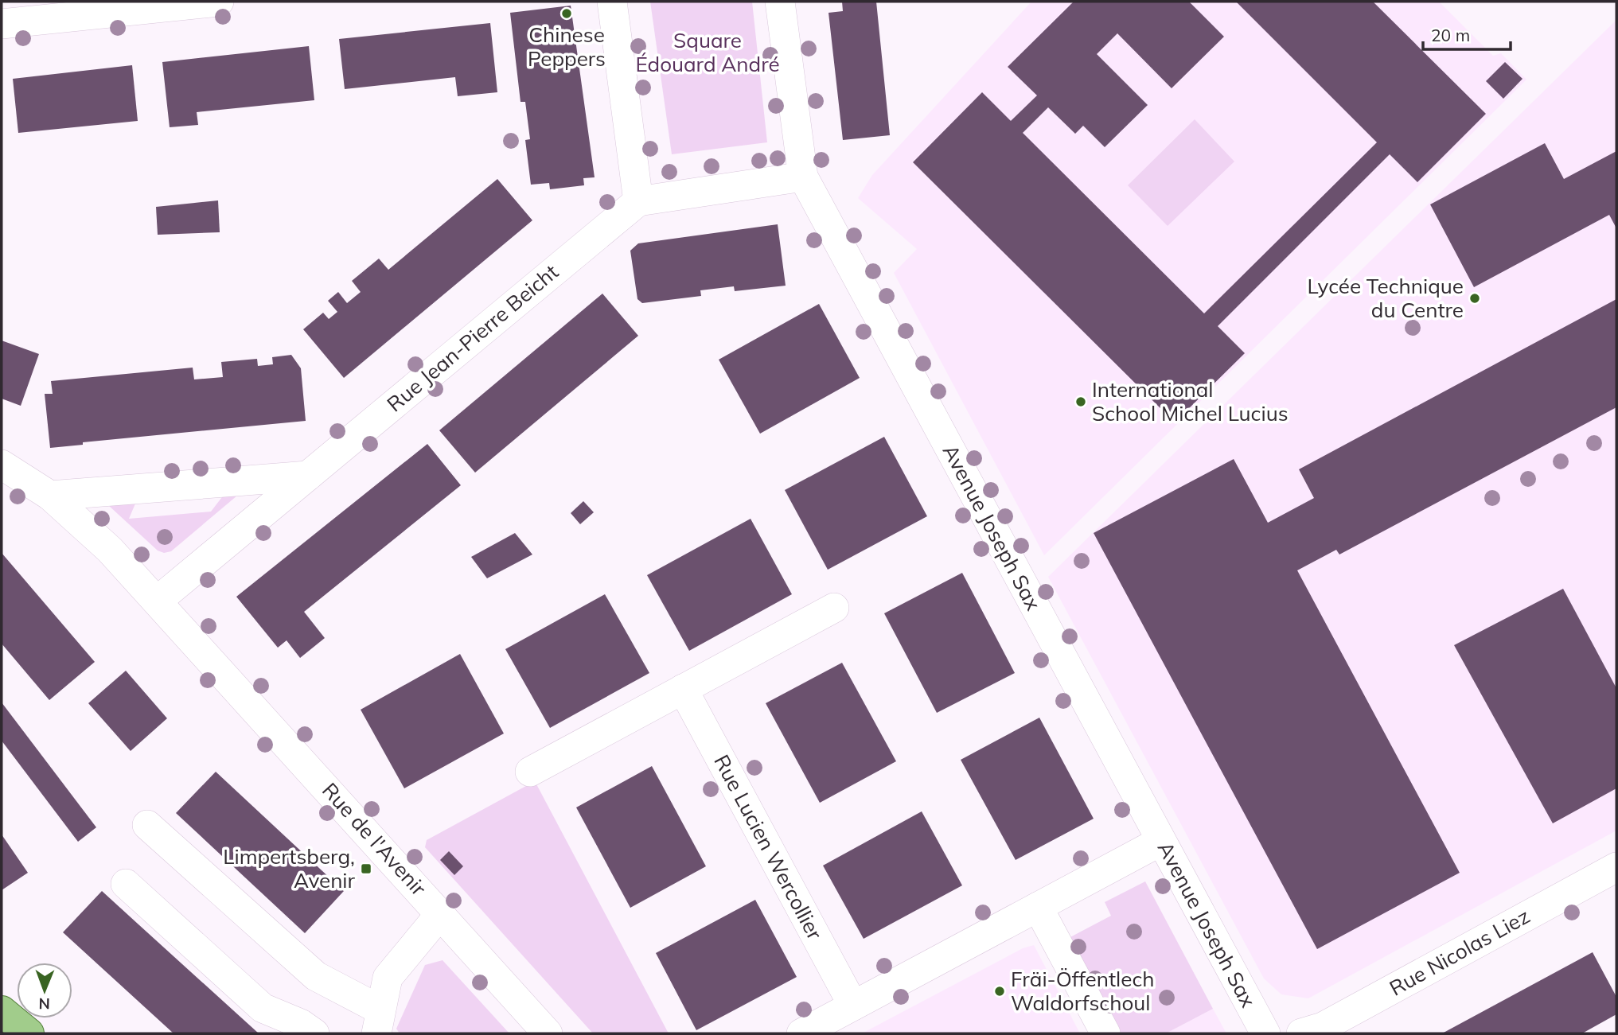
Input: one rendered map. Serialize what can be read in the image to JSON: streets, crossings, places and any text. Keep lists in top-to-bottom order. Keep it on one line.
{"streets":{"street":["Rue Jean-Pierre Beicht","Avenue Joseph Sax","Rue de l'Avenir","Rue Lucien Wercollier","Rue Nicolas Liez"]},"crossings":[["Rue Jean-Pierre Beicht","Rue de l'Avenir"]],"parks":["Square Édouard André"],"places":{"other":["Chinese Peppers","Lycée Technique du Centre","International School Michel Lucius","Fräi-Öffentlech Waldorfschoul"],"transit":["Limpertsberg, Avenir"]},"scale_bar":"20 m","north":"bottom"}
